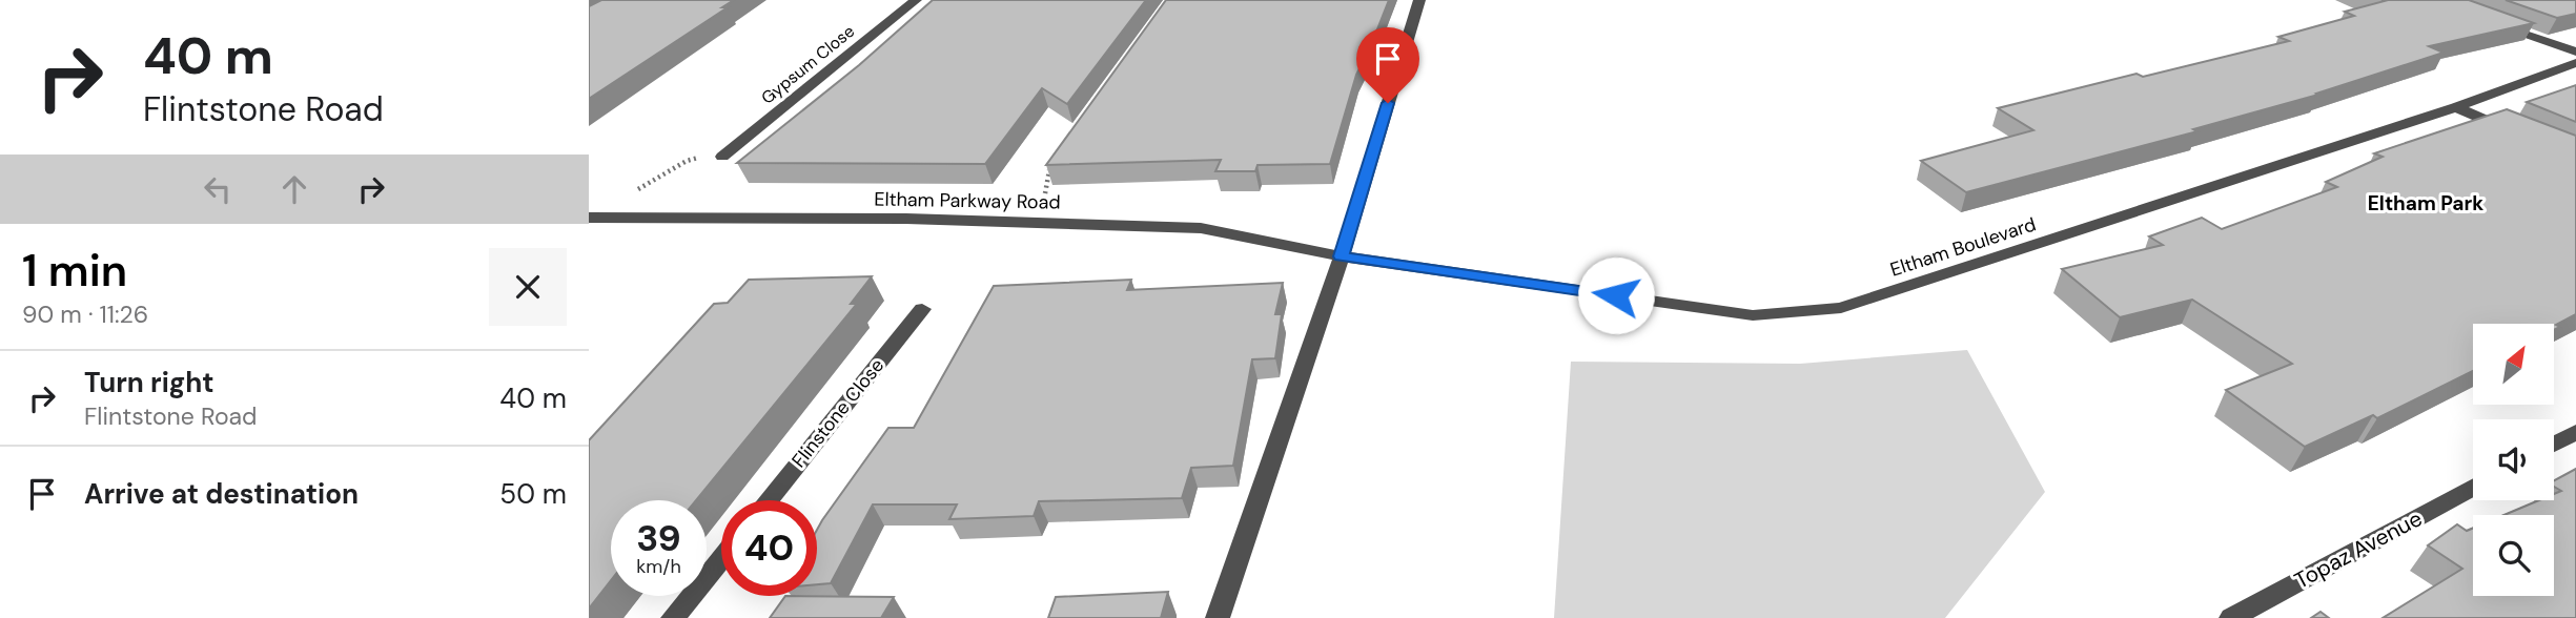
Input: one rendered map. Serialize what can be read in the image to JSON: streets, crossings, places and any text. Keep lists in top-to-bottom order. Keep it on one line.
{"streets":{"street":["Gypsum Close","Eltham Parkway Road","Eltham Boulevard","Flinstone Close","Topaz Avenue"]},"crossings":[["Eltham Parkway Road","Eltham Boulevard"]],"districts":["Eltham Park"],"north":"top right","page":{"turn":["40 m","Flintstone Road"],"heading":["1 min","90 m · 11:26"],"list":[{"name":"Turn right","note":"Flintstone Road","value":"40 m"},{"name":"Arrive at destination","value":"50 m"}],"speed":"39 km/h","limit":"40"}}
